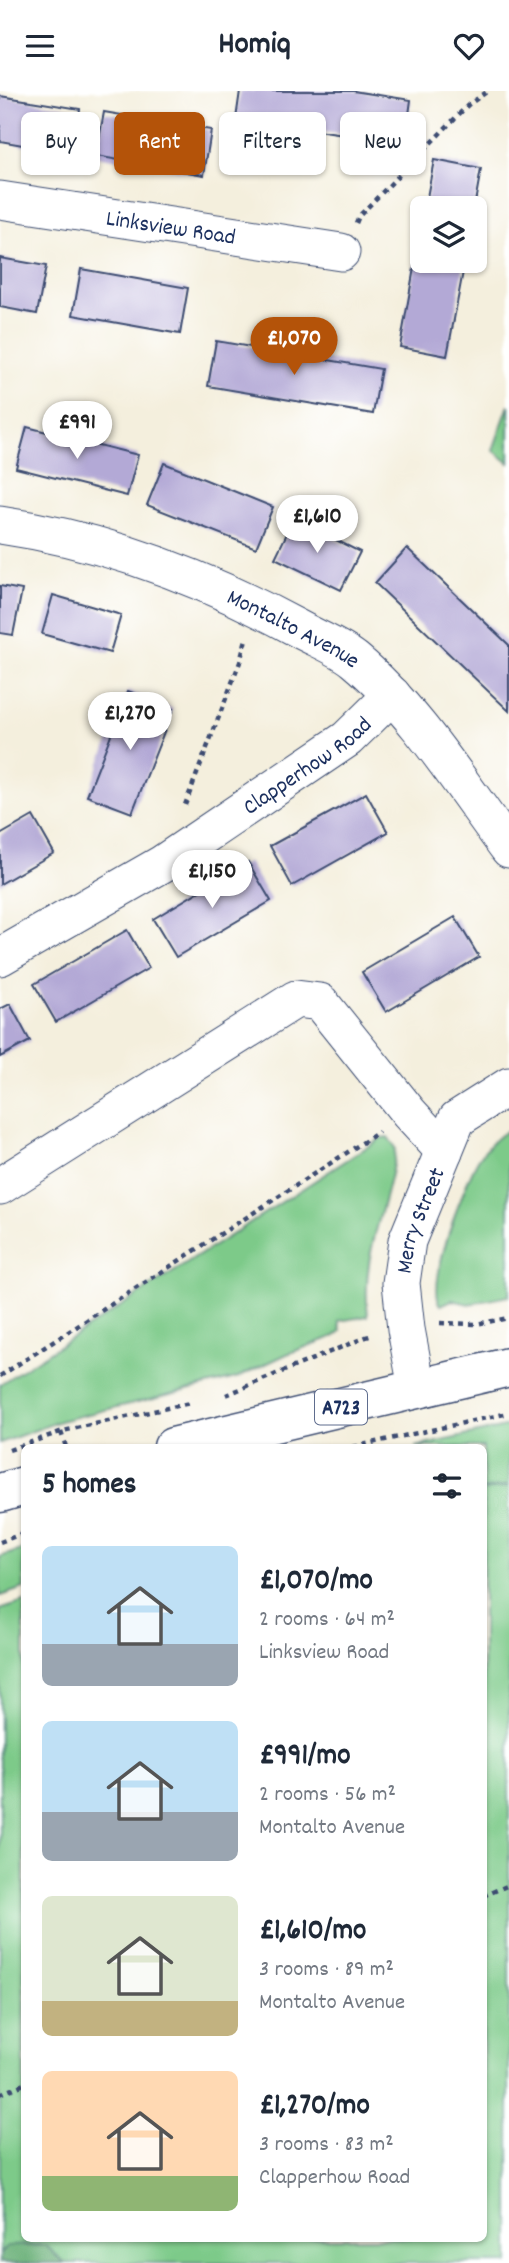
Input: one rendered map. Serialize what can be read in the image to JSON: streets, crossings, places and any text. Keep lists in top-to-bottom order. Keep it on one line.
{"streets":{"main road":["A723"],"street":["Linksview Road","Montalto Avenue","Clapperhow Road","Merry Street"]},"crossings":[["Montalto Avenue","Clapperhow Road"],["Merry Street","A723"]],"page":{"header":"Homiq","chip":["Buy","Rent","Filters","New"],"price":["£1,070","£991","£1,610","£1,270","£1,150"],"heading":"5 homes","list":[{"name":"£1,070/mo","note":"2 rooms · 64 m² · Linksview Road"},{"name":"£991/mo","note":"2 rooms · 56 m² · Montalto Avenue"},{"name":"£1,610/mo","note":"3 rooms · 89 m² · Montalto Avenue"},{"name":"£1,270/mo","note":"3 rooms · 83 m² · Clapperhow Road"}]}}
